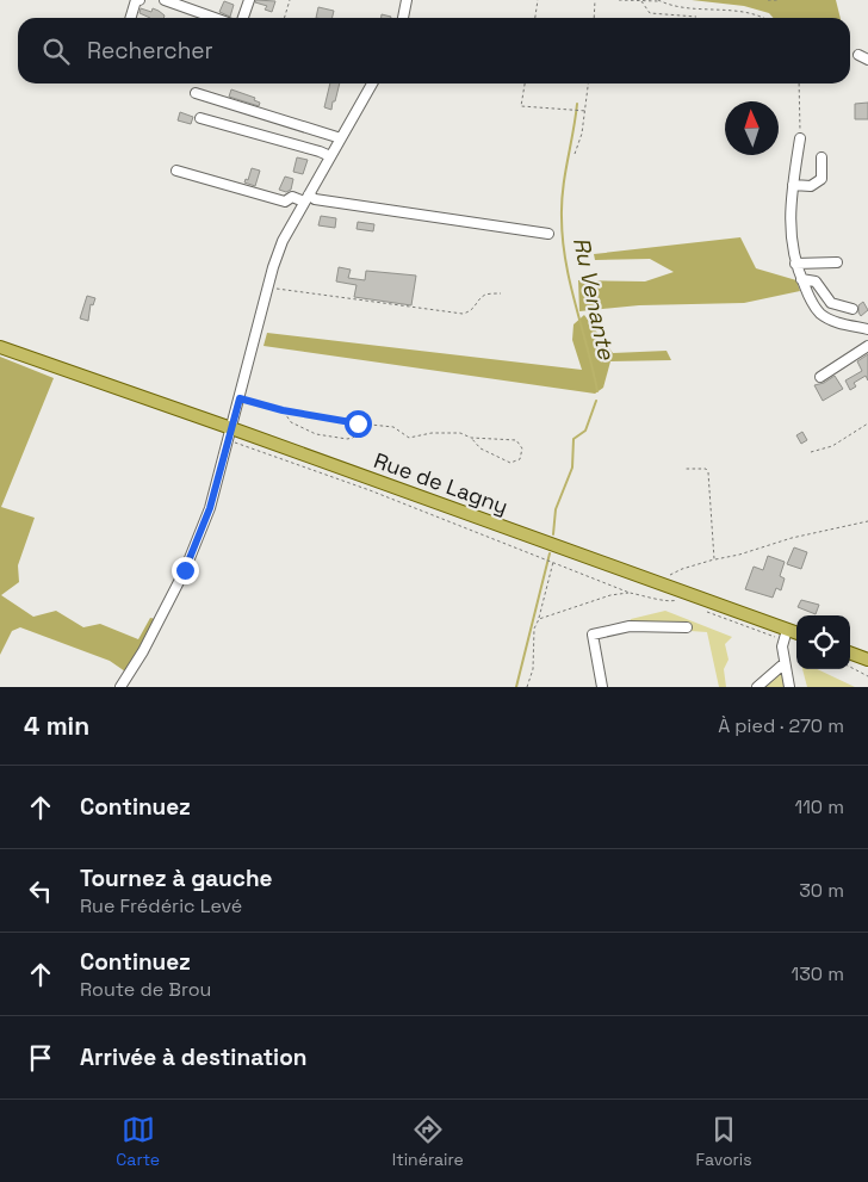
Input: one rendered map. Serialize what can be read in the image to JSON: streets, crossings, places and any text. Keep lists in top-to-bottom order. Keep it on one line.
{"streets":{"main road":["Rue de Lagny"]},"water":["Ru Venante"],"north":"top","page":{"search":"Rechercher","heading":["4 min","À pied · 270 m"],"list":[["Continuez","110 m"],["Tournez à gauche","Rue Frédéric Levé","30 m"],["Continuez","Route de Brou","130 m"],"Arrivée à destination"],"nav":["Carte","Itinéraire","Favoris"]}}
